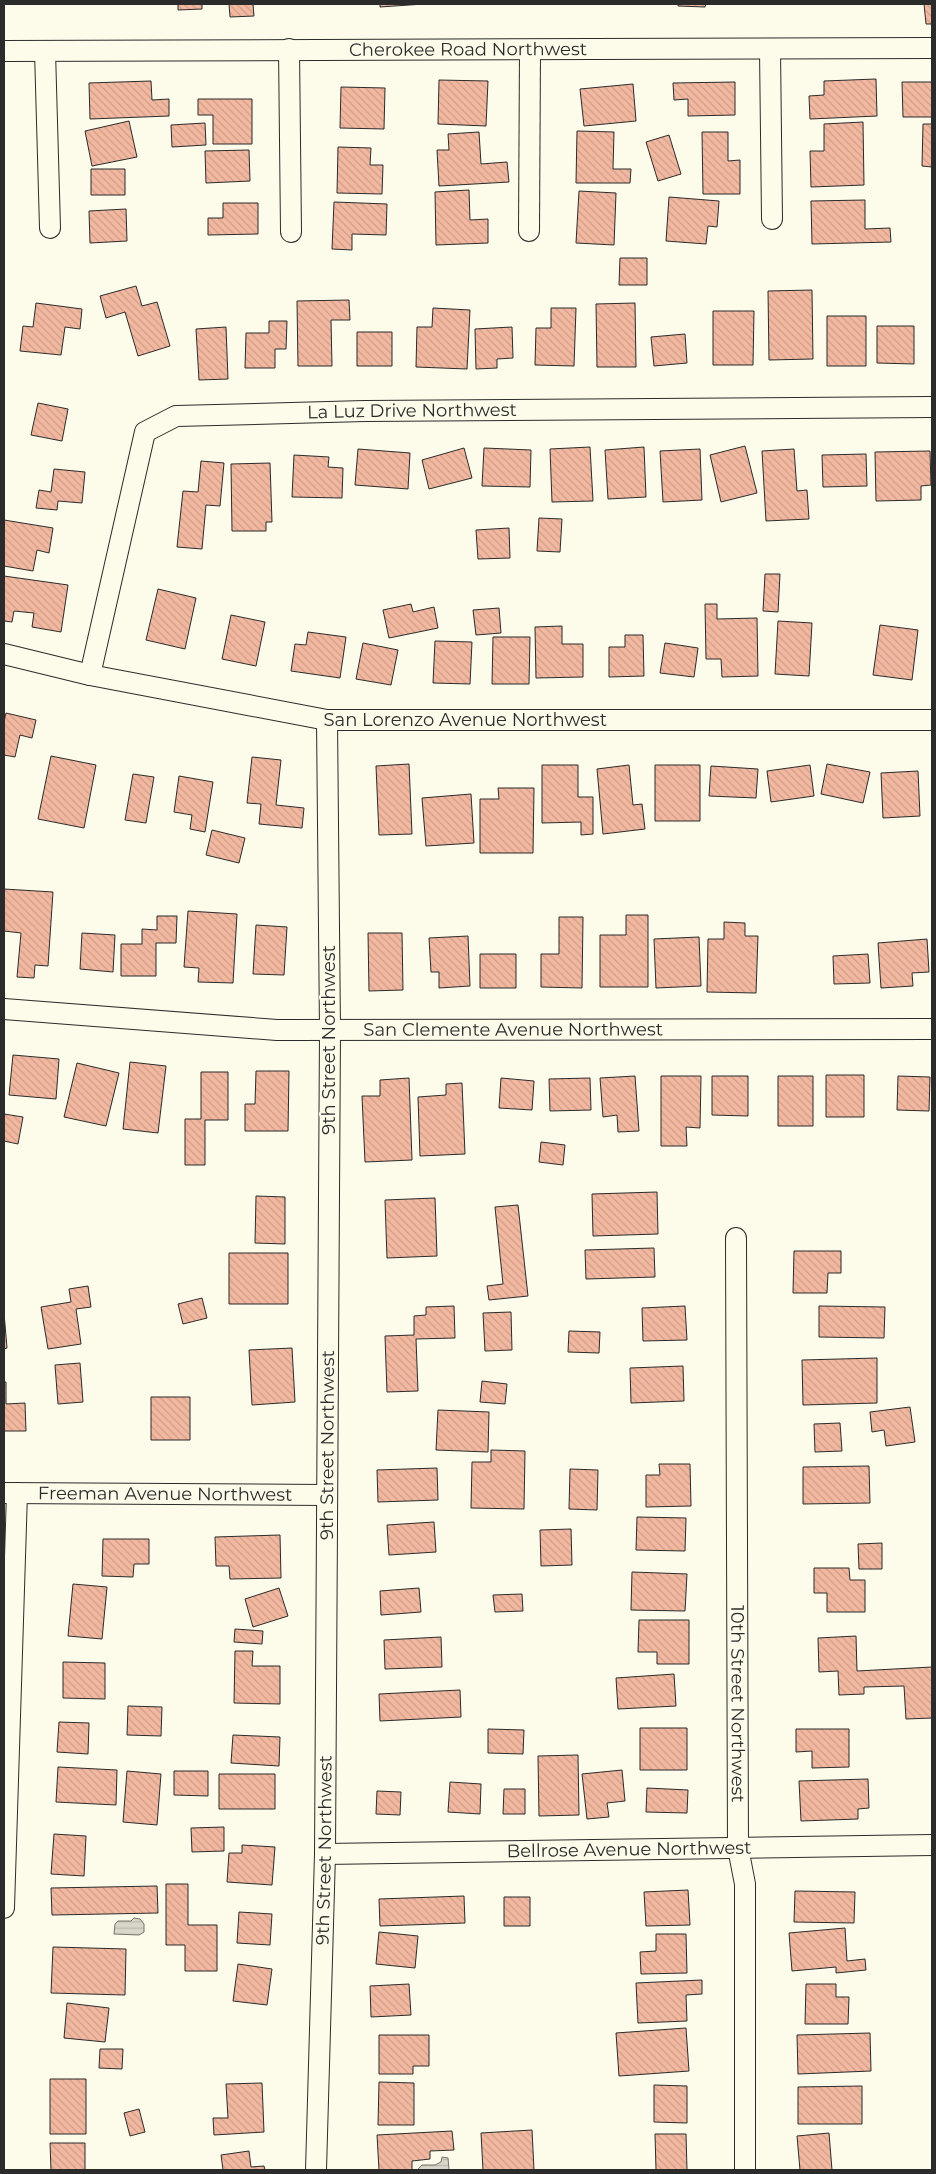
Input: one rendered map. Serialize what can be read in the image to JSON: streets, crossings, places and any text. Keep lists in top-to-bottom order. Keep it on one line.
{"streets":{"street":["Cherokee Road Northwest","La Luz Drive Northwest","San Lorenzo Avenue Northwest","San Clemente Avenue Northwest","9th Street Northwest","Freeman Avenue Northwest","10th Street Northwest","Bellrose Avenue Northwest"]},"crossings":[["La Luz Drive Northwest","San Lorenzo Avenue Northwest"],["San Lorenzo Avenue Northwest","9th Street Northwest"],["San Clemente Avenue Northwest","9th Street Northwest"],["9th Street Northwest","Freeman Avenue Northwest"],["9th Street Northwest","Bellrose Avenue Northwest"],["10th Street Northwest","Bellrose Avenue Northwest"]]}
